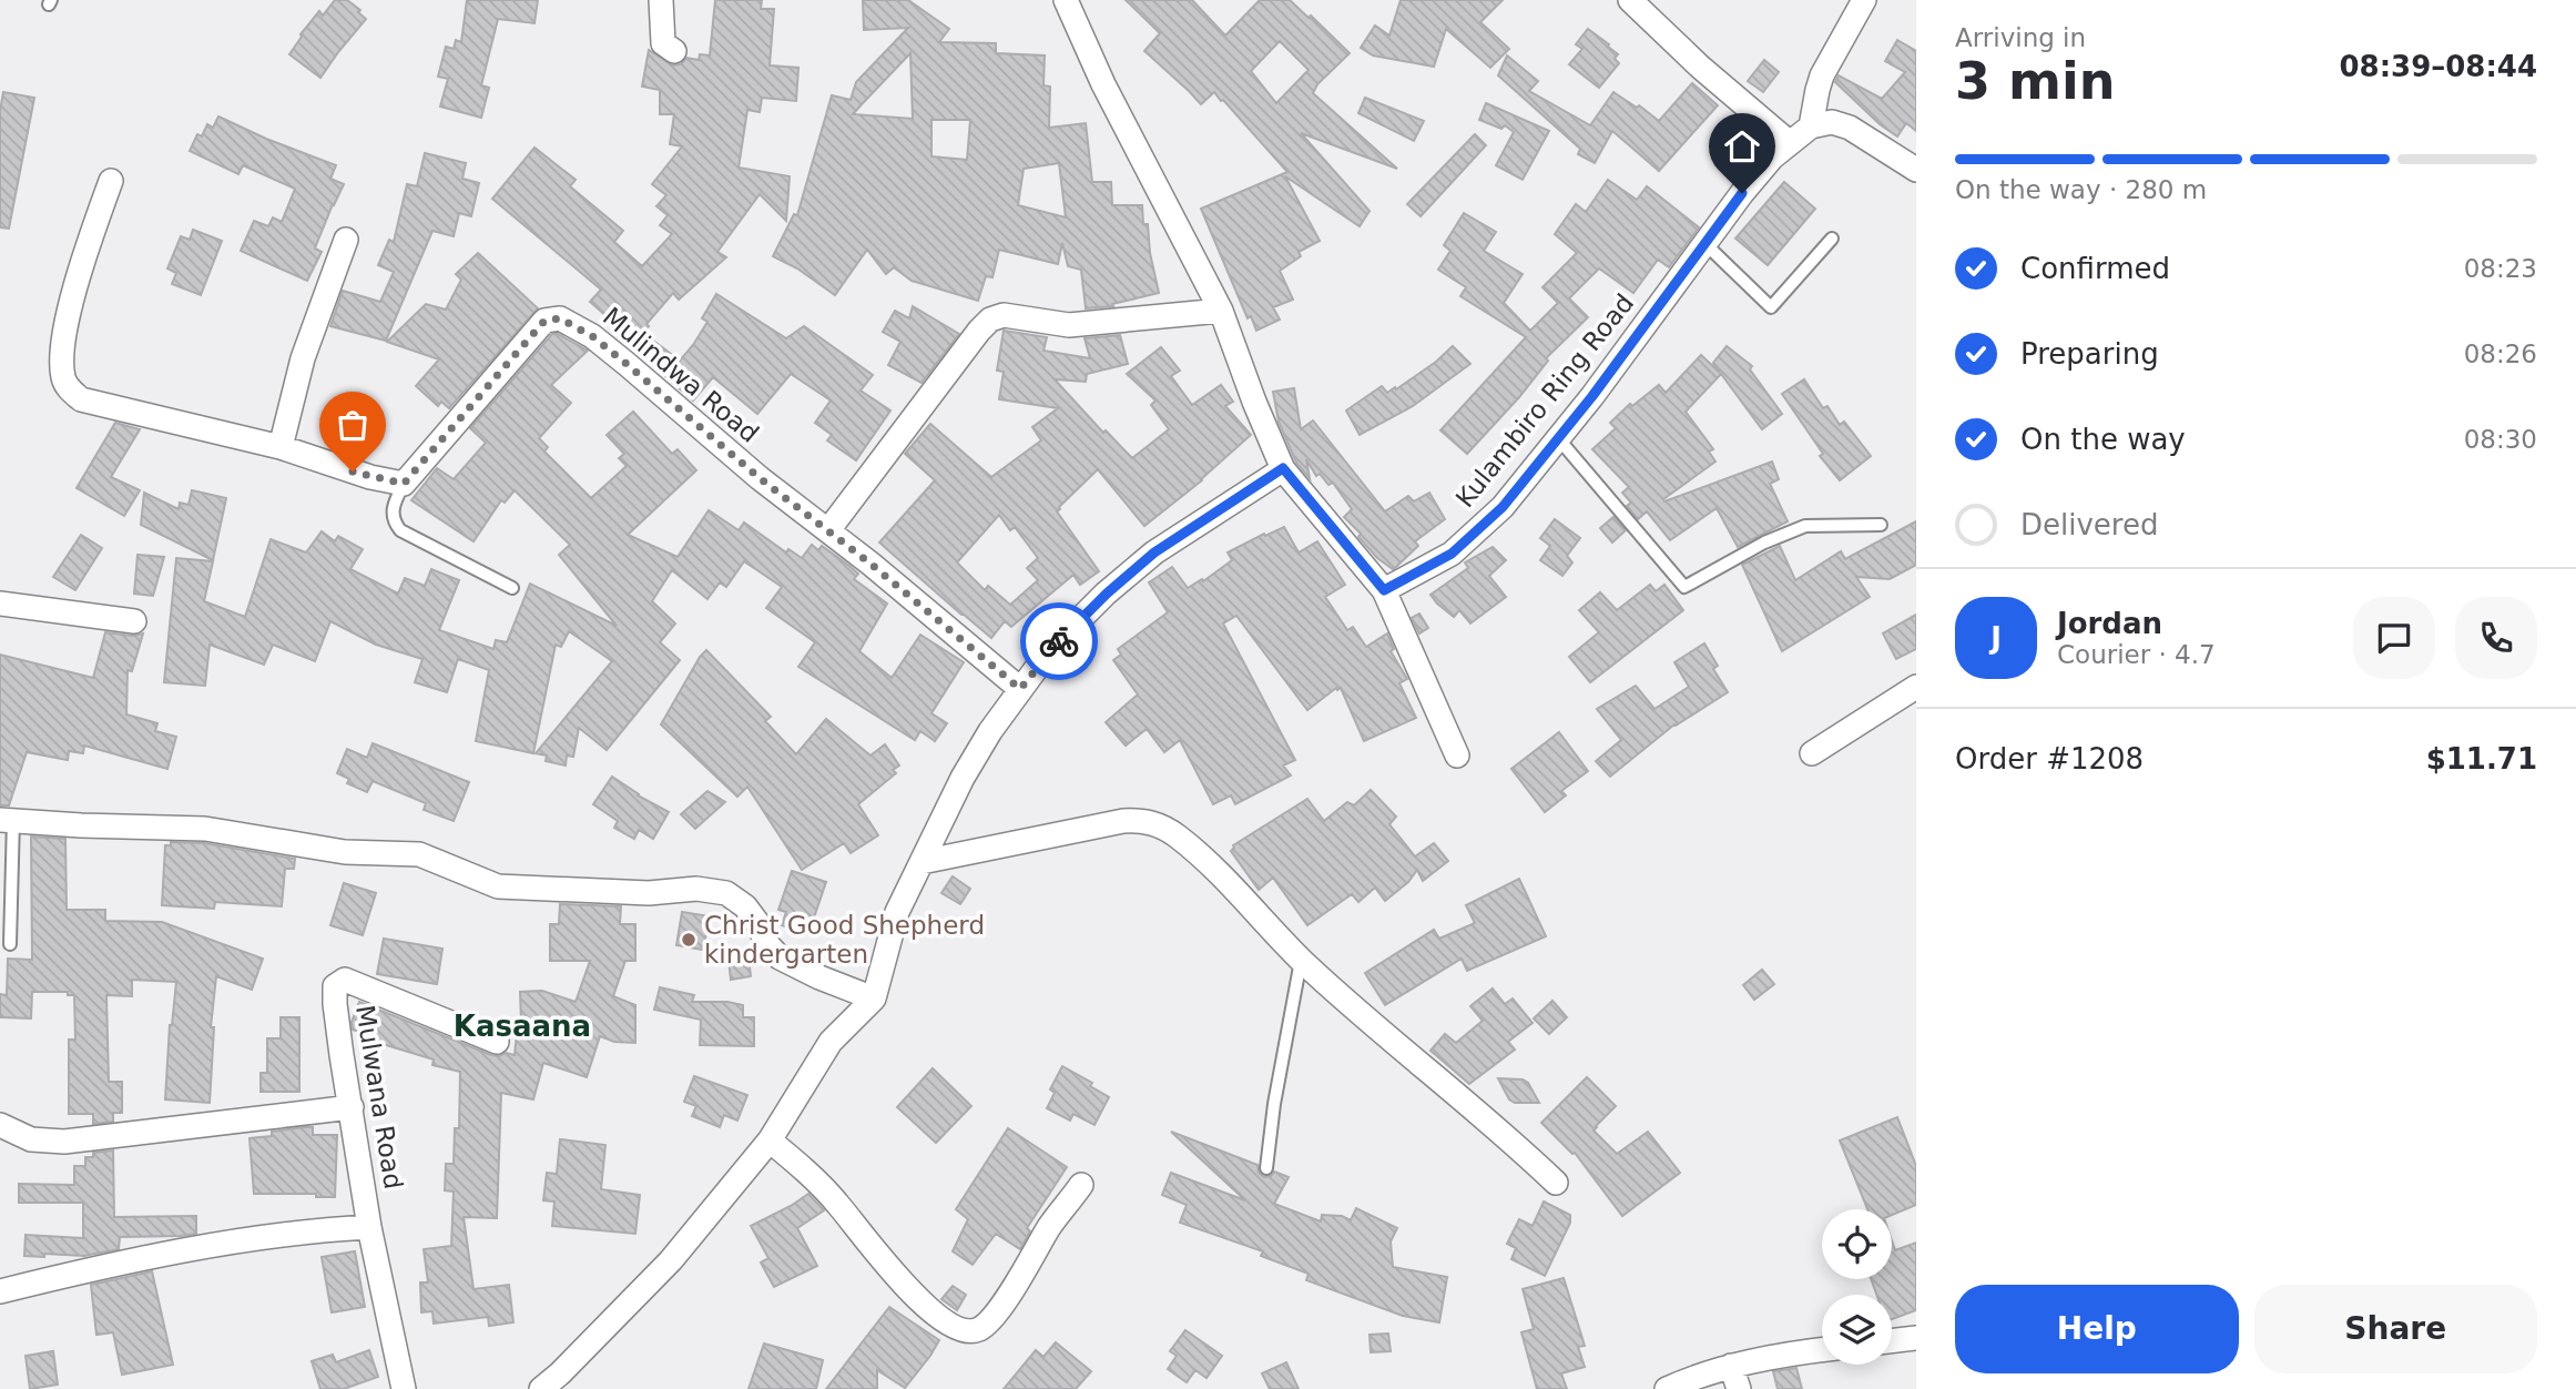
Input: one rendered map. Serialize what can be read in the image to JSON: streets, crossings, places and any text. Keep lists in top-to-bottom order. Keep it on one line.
{"streets":{"street":["Mulindwa Road","Kulambiro Ring Road","Mulwana Road"]},"districts":["Kasaana"],"places":["Christ Good Shepherd kindergarten"],"page":{"heading":["3 min","Arriving in","08:39–08:44"],"panel":["Jordan","Courier · 4.7","Order #1208","$11.71"],"bar":"On the way · 280 m","list":[["Confirmed","08:23"],["Preparing","08:26"],["On the way","08:30"],"Delivered"],"round":"J","buttons":["Help","Share"]}}
